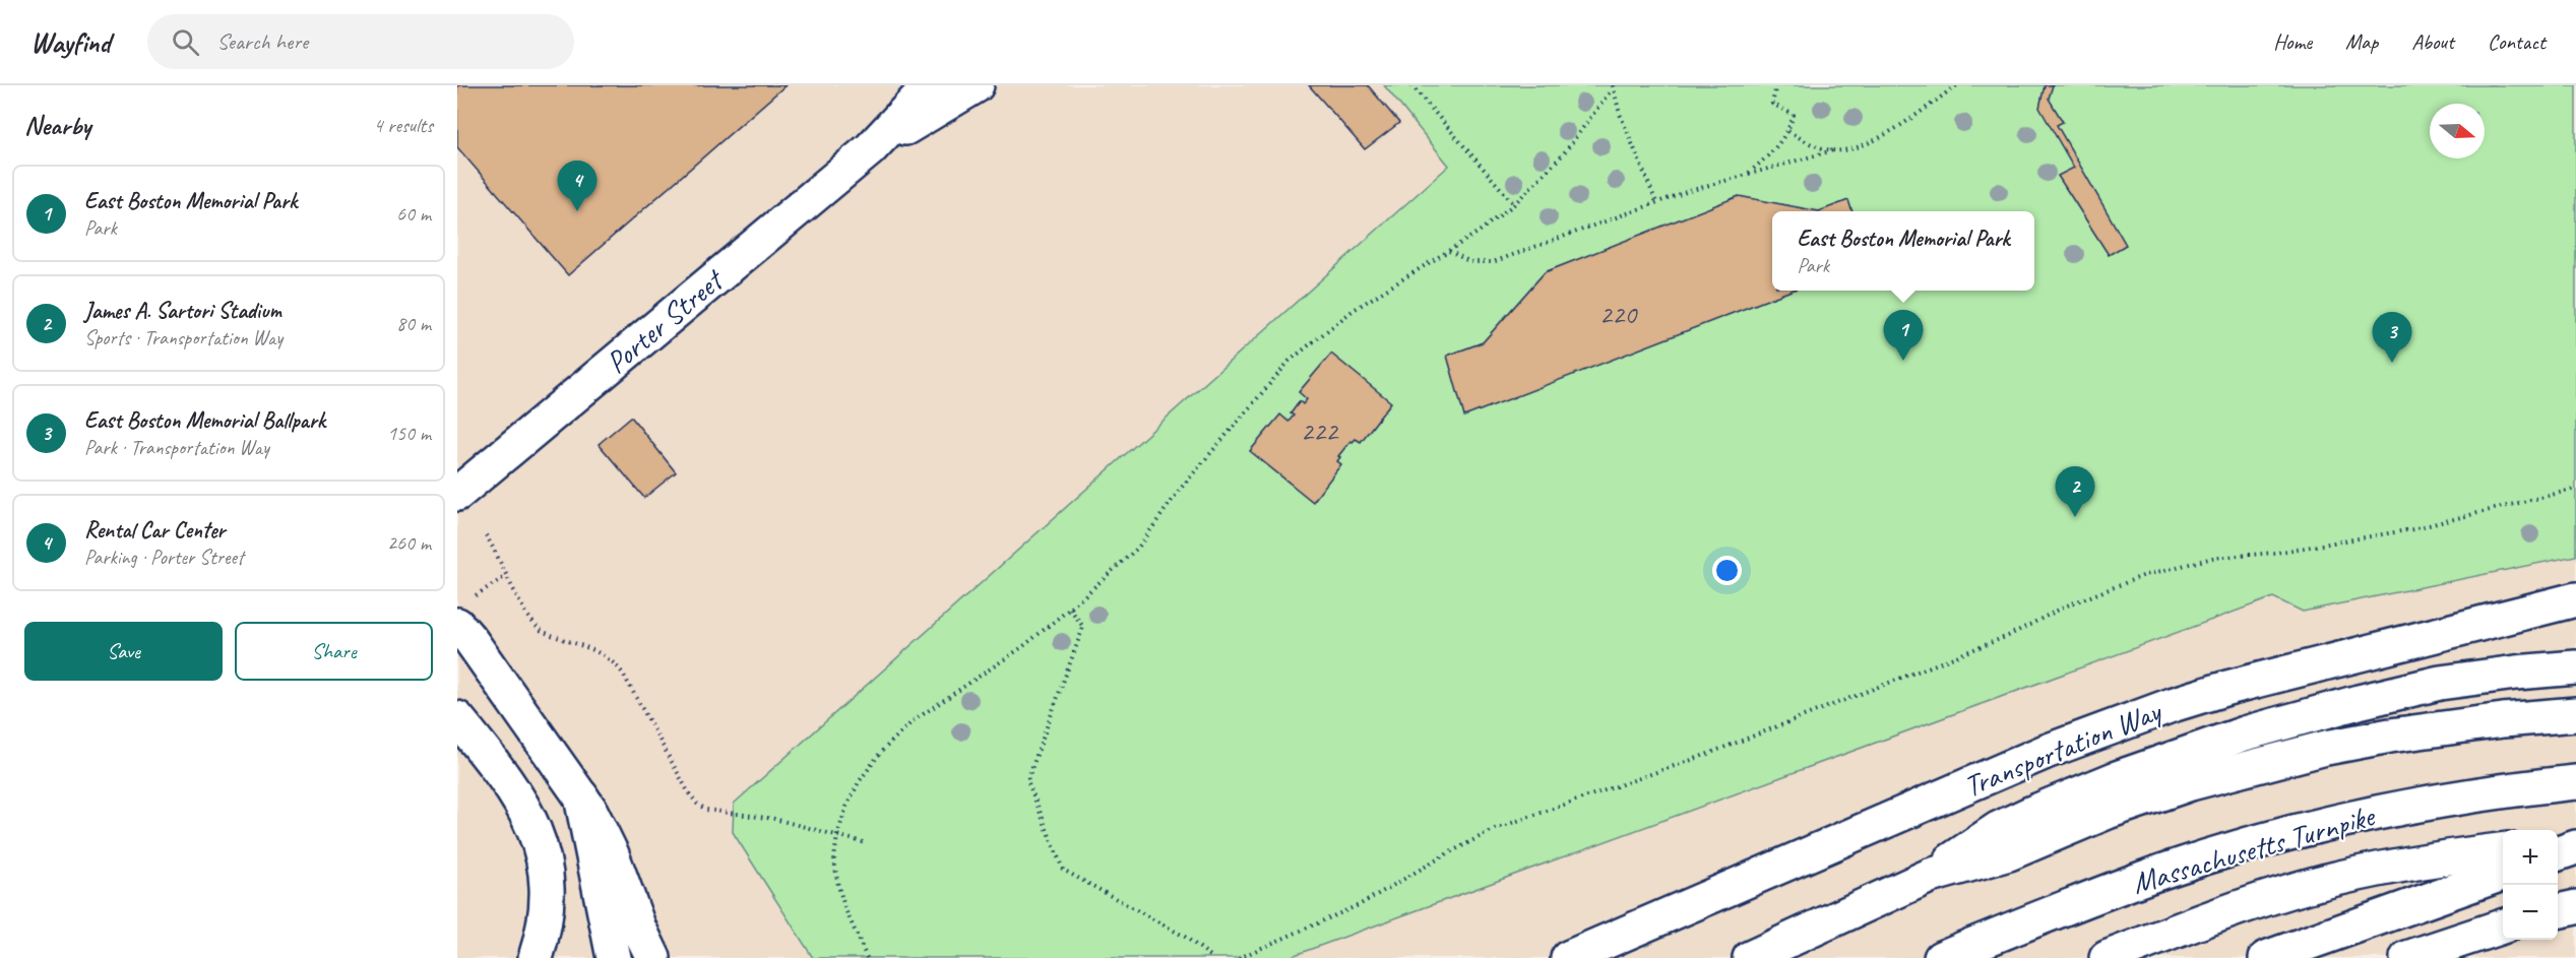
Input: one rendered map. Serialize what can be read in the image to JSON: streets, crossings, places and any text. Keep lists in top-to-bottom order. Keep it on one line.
{"streets":{"main road":["Porter Street","Transportation Way","Massachusetts Turnpike"]},"house_numbers":["220","222"],"north":"right","page":{"header":"Wayfind","search":"Search here","nav":["Home","Map","About","Contact"],"heading":["Nearby","4 results"],"pins":["4","1","3","2"],"list":[{"mark":"1","name":"East Boston Memorial Park","note":"Park","value":"60 m"},{"mark":"2","name":"James A. Sartori Stadium","note":"Sports · Transportation Way","value":"80 m"},{"mark":"3","name":"East Boston Memorial Ballpark","note":"Park · Transportation Way","value":"150 m"},{"mark":"4","name":"Rental Car Center","note":"Parking · Porter Street","value":"260 m"}],"popup":["East Boston Memorial Park","Park"],"buttons":["Save","Share"],"map_buttons":["+","−"]}}
